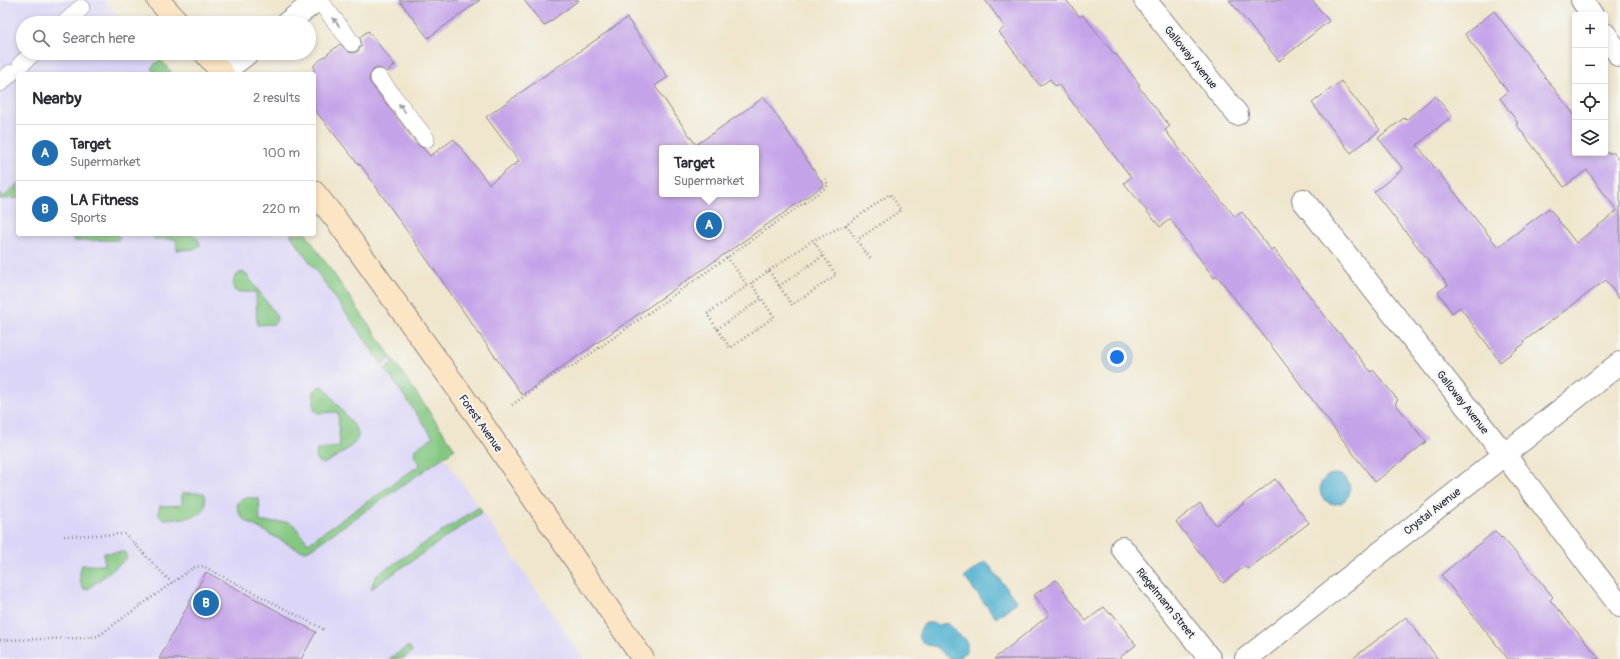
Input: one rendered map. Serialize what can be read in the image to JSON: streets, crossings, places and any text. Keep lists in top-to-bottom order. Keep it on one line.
{"streets":{"main road":["Forest Avenue"],"street":["Galloway Avenue","Crystal Avenue","Riegelmann Street"]},"crossings":[["Galloway Avenue","Crystal Avenue"]],"page":{"map_buttons":["+","−"],"search":"Search here","heading":["Nearby","2 results"],"list":[{"mark":"A","name":"Target","note":"Supermarket","value":"100 m"},{"mark":"B","name":"LA Fitness","note":"Sports","value":"220 m"}],"popup":["Target","Supermarket"],"pins":["A","B"]}}
